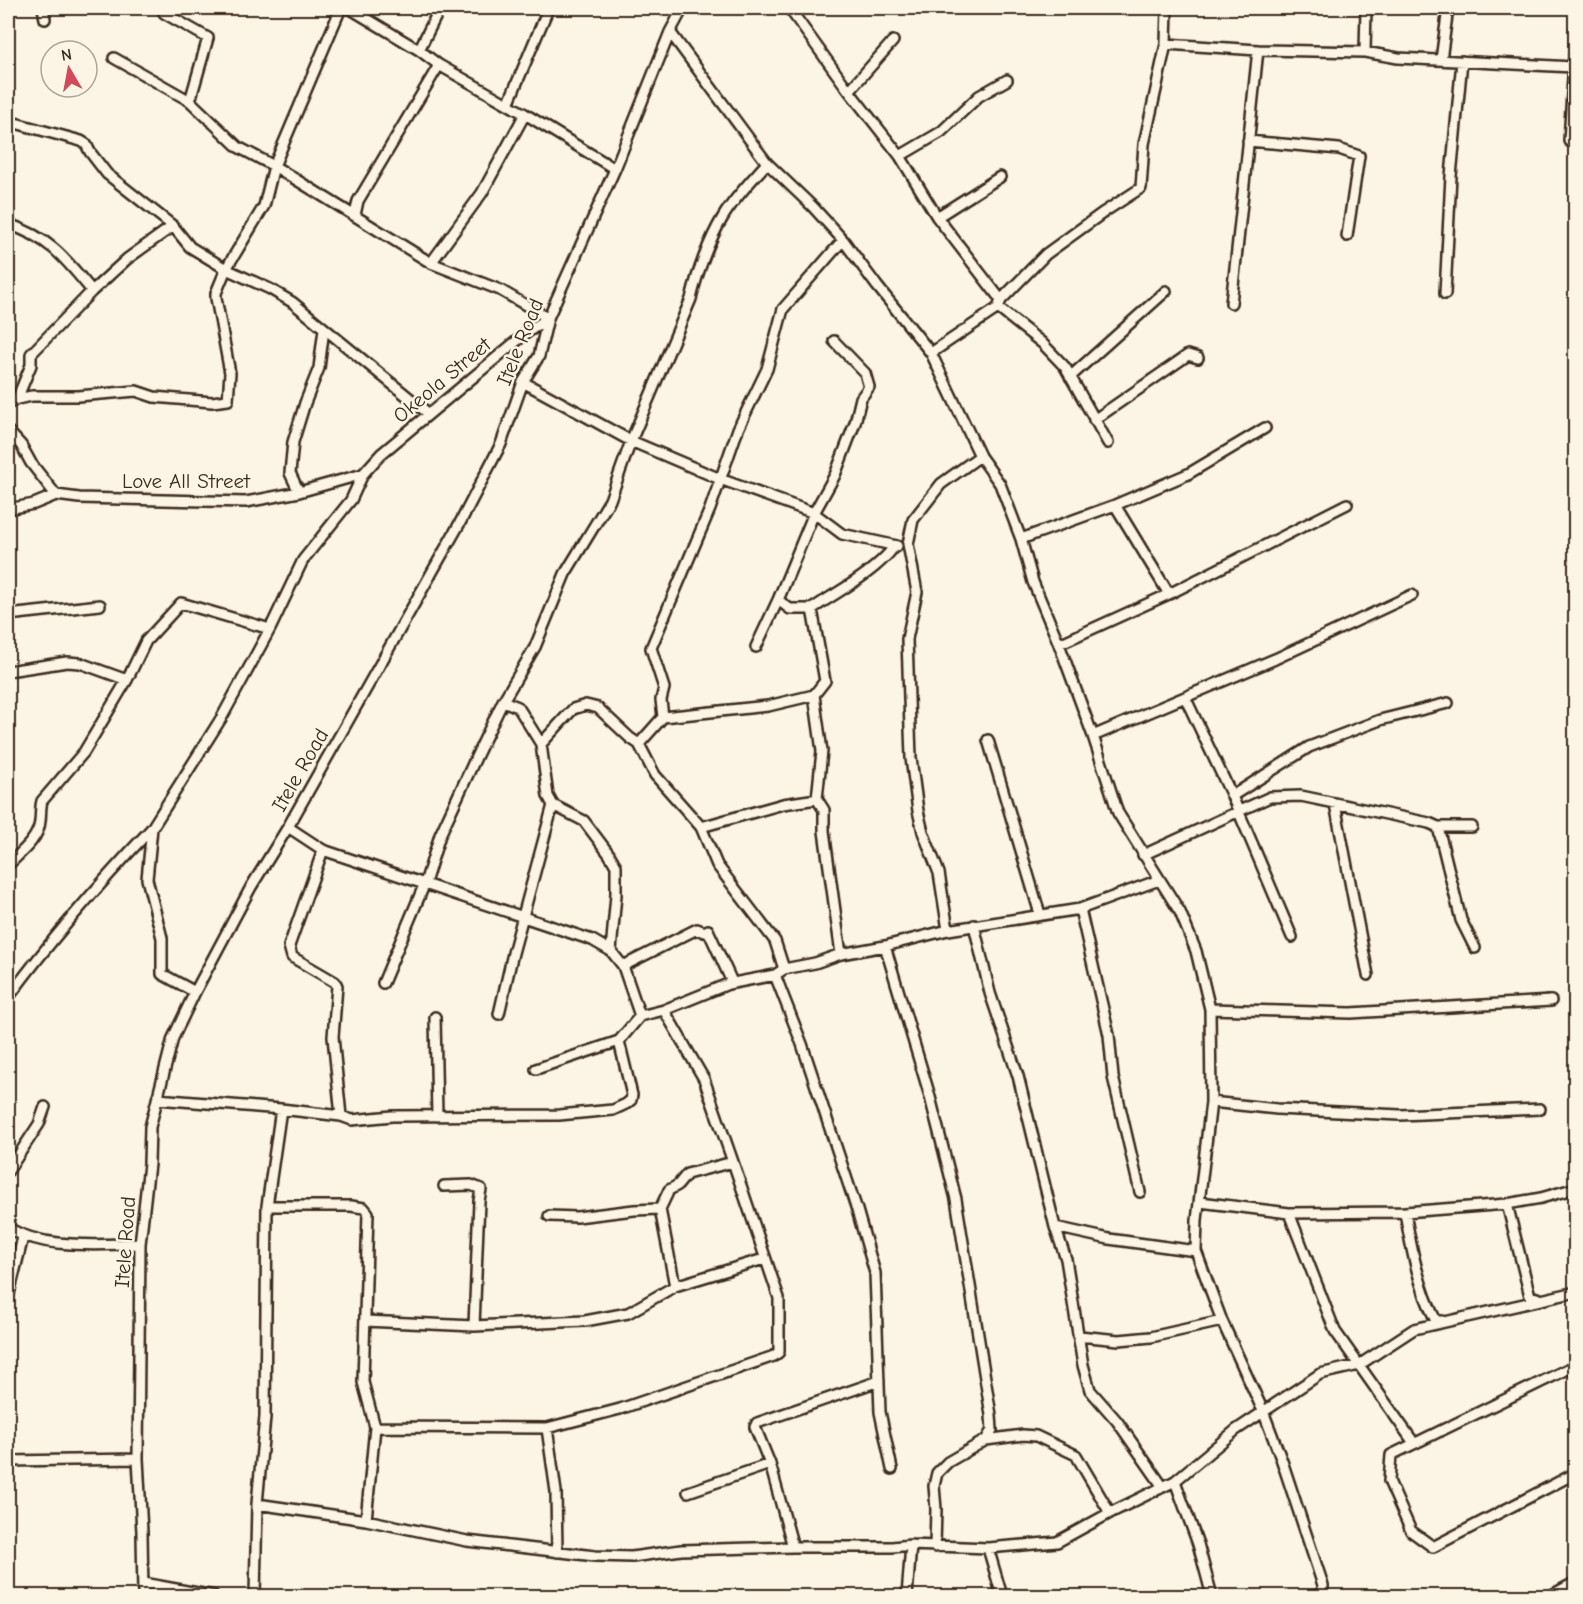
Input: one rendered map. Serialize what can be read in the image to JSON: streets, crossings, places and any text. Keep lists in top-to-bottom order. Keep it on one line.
{"streets":{"street":["Itele Road","Okeola Street","Love All Street"]},"crossings":[["Itele Road","Okeola Street"],["Okeola Street","Love All Street"]],"north":"top"}
